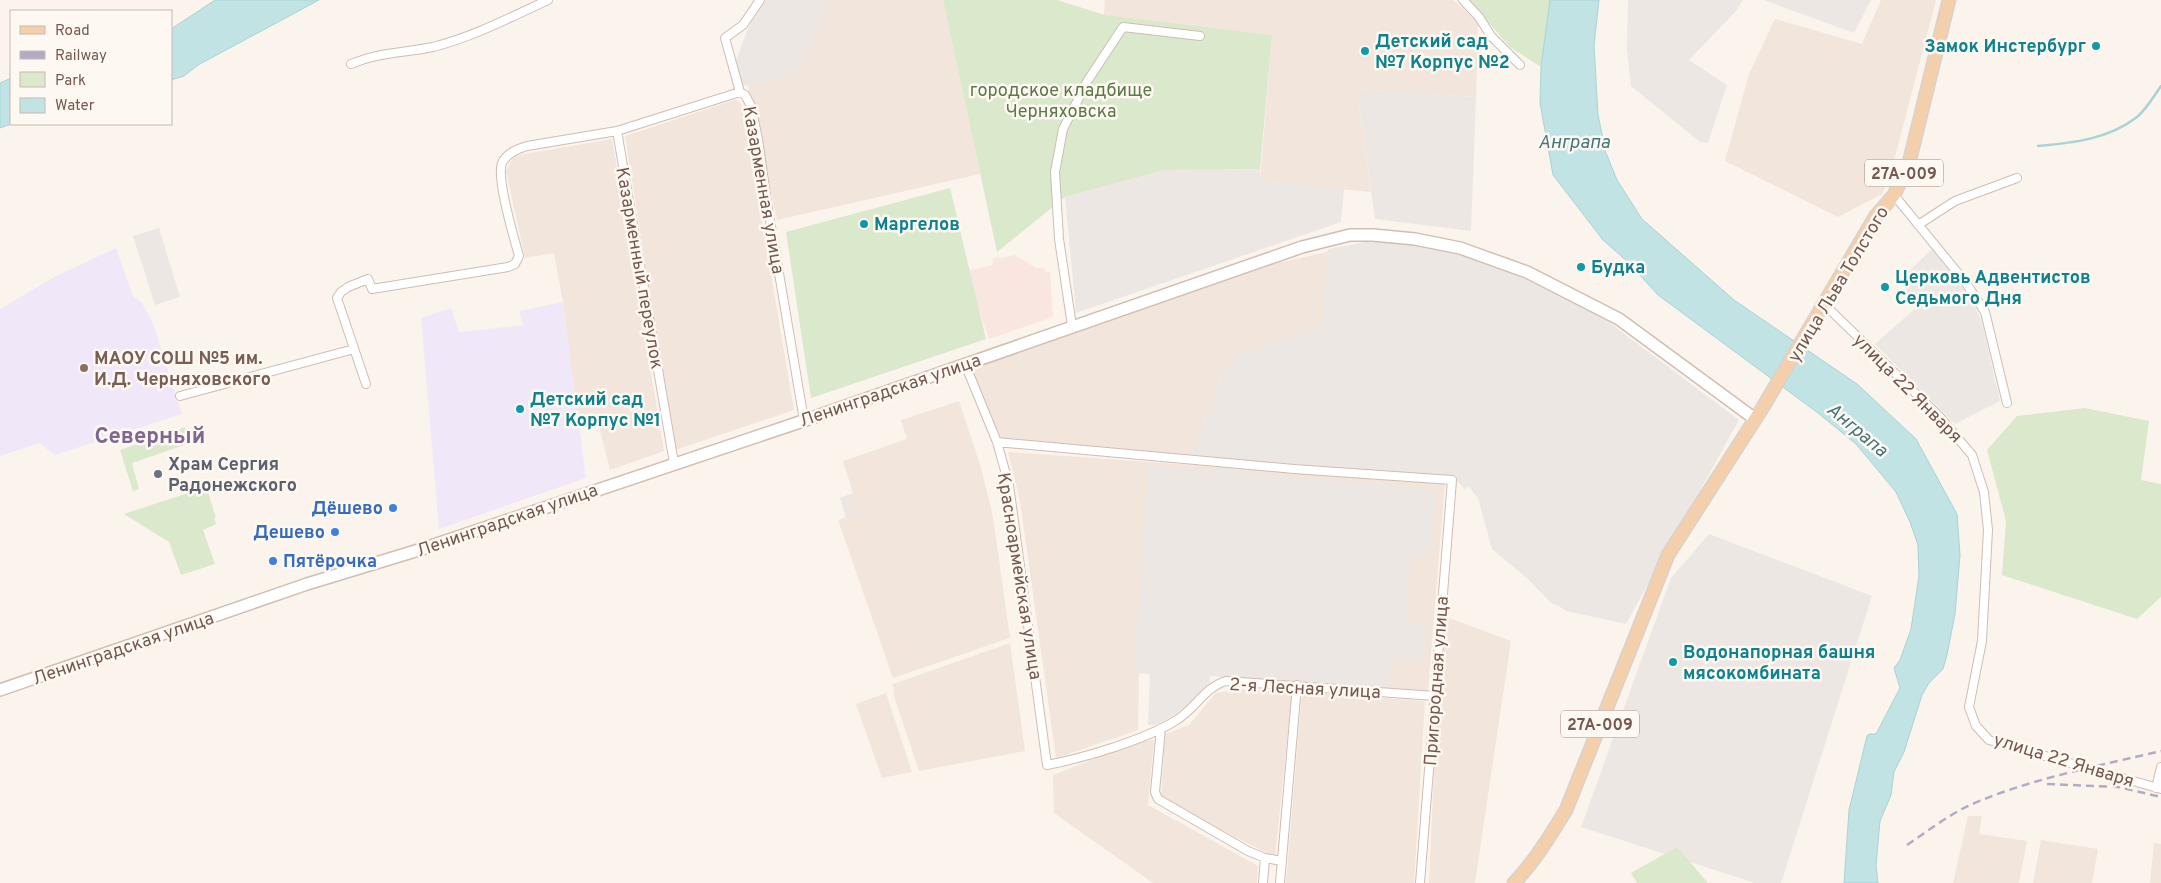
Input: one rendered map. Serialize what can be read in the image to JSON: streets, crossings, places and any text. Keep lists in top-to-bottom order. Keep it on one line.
{"streets":{"main road":["27А-009","улица Льва Толстого"],"street":["Казарменная улица","Казарменный переулок","улица 22 Января","Ленинградская улица","Красноармейская улица","Пригородная улица","2-я Лесная улица"]},"crossings":[["27А-009","улица Льва Толстого"],["27А-009","Ленинградская улица"],["Казарменная улица","Казарменный переулок"],["Казарменная улица","Ленинградская улица"],["Казарменный переулок","Ленинградская улица"],["улица Льва Толстого","улица 22 Января"],["улица Льва Толстого","Ленинградская улица"],["Ленинградская улица","Красноармейская улица"],["Красноармейская улица","Пригородная улица"],["Красноармейская улица","2-я Лесная улица"],["Пригородная улица","2-я Лесная улица"]],"districts":["Северный"],"water":["Анграпа"],"parks":["городское кладбище Черняховска"],"places":["Замок Инстербург","Детский сад №7 Корпус №2","Маргелов","Будка","Церковь Адвентистов Седьмого Дня","МАОУ СОШ №5 им. И.Д. Черняховского","Детский сад №7 Корпус №1","Храм Сергия Радонежского","Дёшево","Дешево","Пятёрочка","Водонапорная башня мясокомбината"],"legend":["Road","Railway","Park","Water"]}
